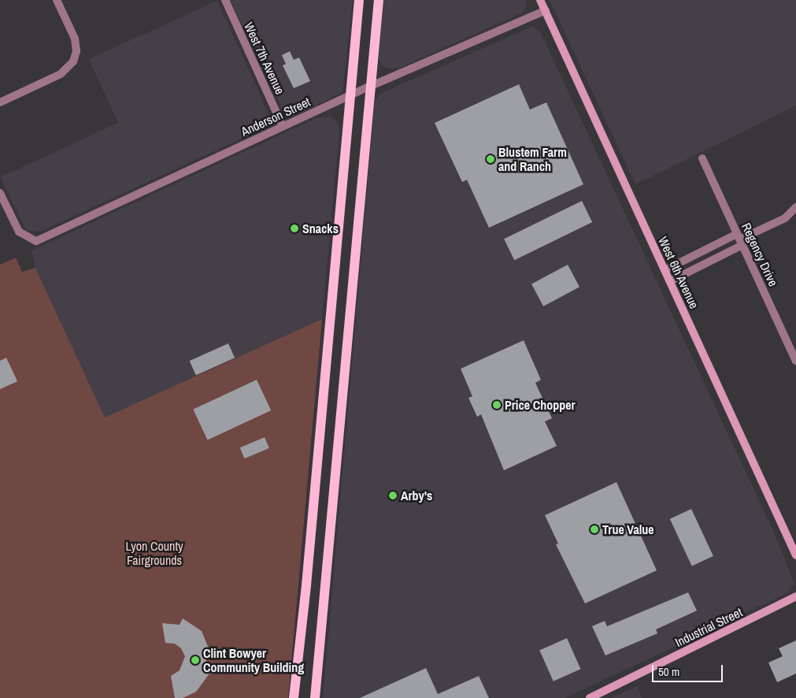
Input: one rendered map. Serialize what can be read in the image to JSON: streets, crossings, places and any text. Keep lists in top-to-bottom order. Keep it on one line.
{"streets":{"street":["West 7th Avenue","Anderson Street","Regency Drive","West 6th Avenue","Industrial Street"]},"crossings":[["West 7th Avenue","Anderson Street"],["Anderson Street","West 6th Avenue"]],"parks":["Lyon County Fairgrounds"],"places":["Blustem Farm and Ranch","Snacks","Price Chopper","Arby's","True Value","Clint Bowyer Community Building"],"scale_bar":"50 m"}
